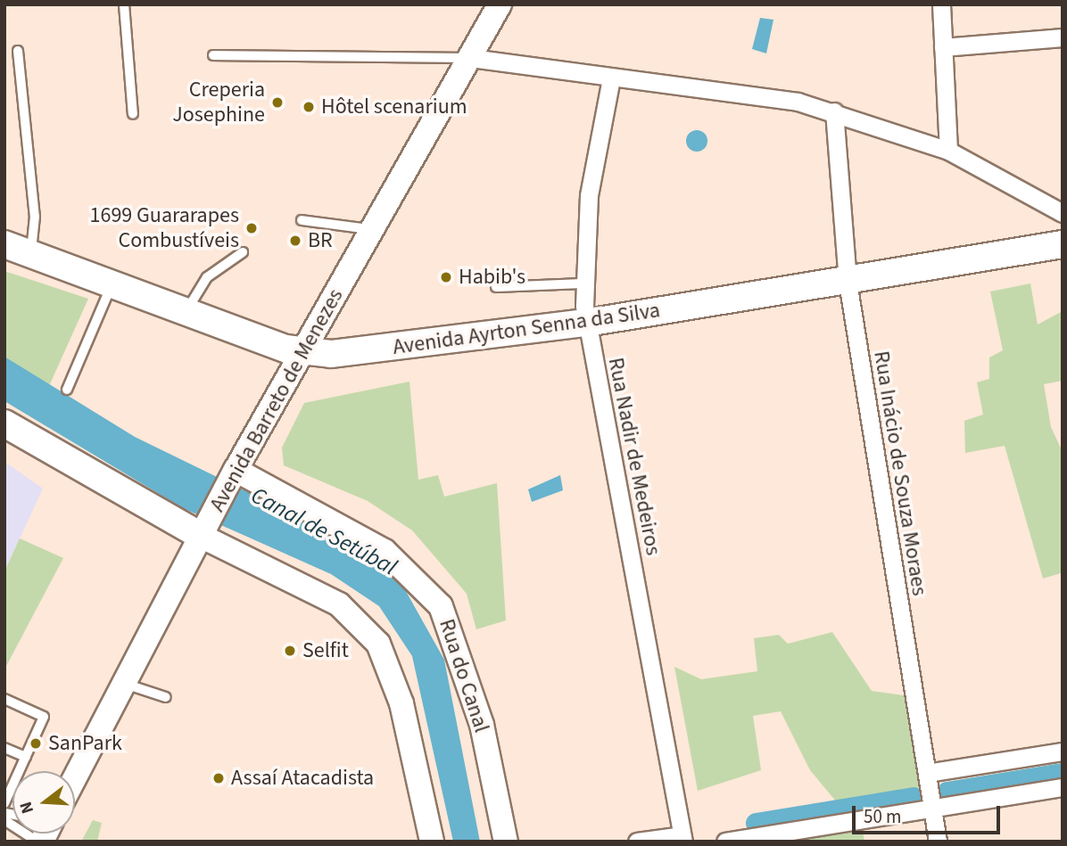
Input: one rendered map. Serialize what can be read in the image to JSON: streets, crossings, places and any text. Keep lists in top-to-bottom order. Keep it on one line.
{"streets":{"main road":["Avenida Ayrton Senna da Silva"],"street":["Avenida Barreto de Menezes","Rua Nadir de Medeiros","Rua Inácio de Souza Moraes","Rua do Canal"]},"crossings":[["Avenida Ayrton Senna da Silva","Avenida Barreto de Menezes"],["Avenida Ayrton Senna da Silva","Rua Nadir de Medeiros"],["Avenida Ayrton Senna da Silva","Rua Inácio de Souza Moraes"],["Avenida Barreto de Menezes","Rua do Canal"]],"water":["Canal de Setúbal"],"places":["Creperia Josephine","Hôtel scenarium","1699 Guararapes Combustíveis","BR","Habib's","Selfit","SanPark","Assaí Atacadista"],"scale_bar":"50 m","north":"left"}
